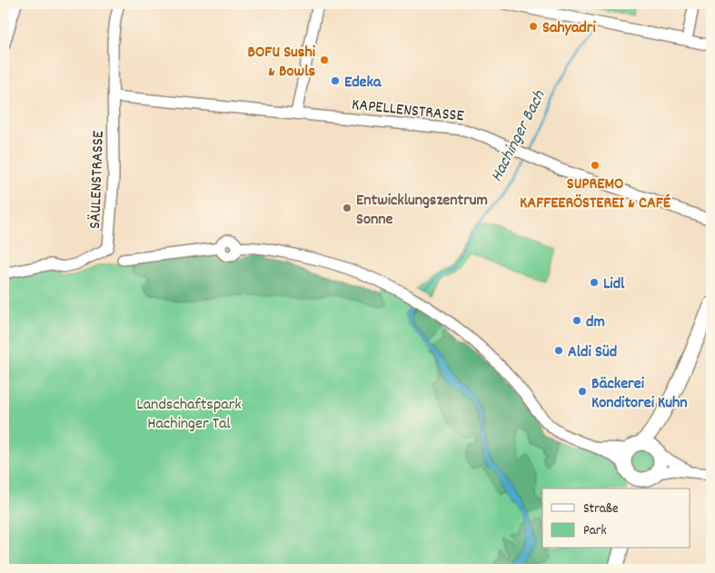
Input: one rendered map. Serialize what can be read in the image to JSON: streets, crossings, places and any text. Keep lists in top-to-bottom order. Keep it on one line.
{"streets":{"street":["KAPELLENSTRASSE","SÄULENSTRASSE"]},"crossings":[["KAPELLENSTRASSE","SÄULENSTRASSE"]],"water":["Hachinger Bach"],"parks":["Landschaftspark Hachinger Tal"],"places":["Sahyadri","BOFU Sushi & Bowls","Edeka","SUPREMO KAFFEERÖSTEREI & CAFÉ","Entwicklungszentrum Sonne","Lidl","dm","Aldi Süd","Bäckerei Konditorei Kuhn"],"legend":["Straße","Park"]}
